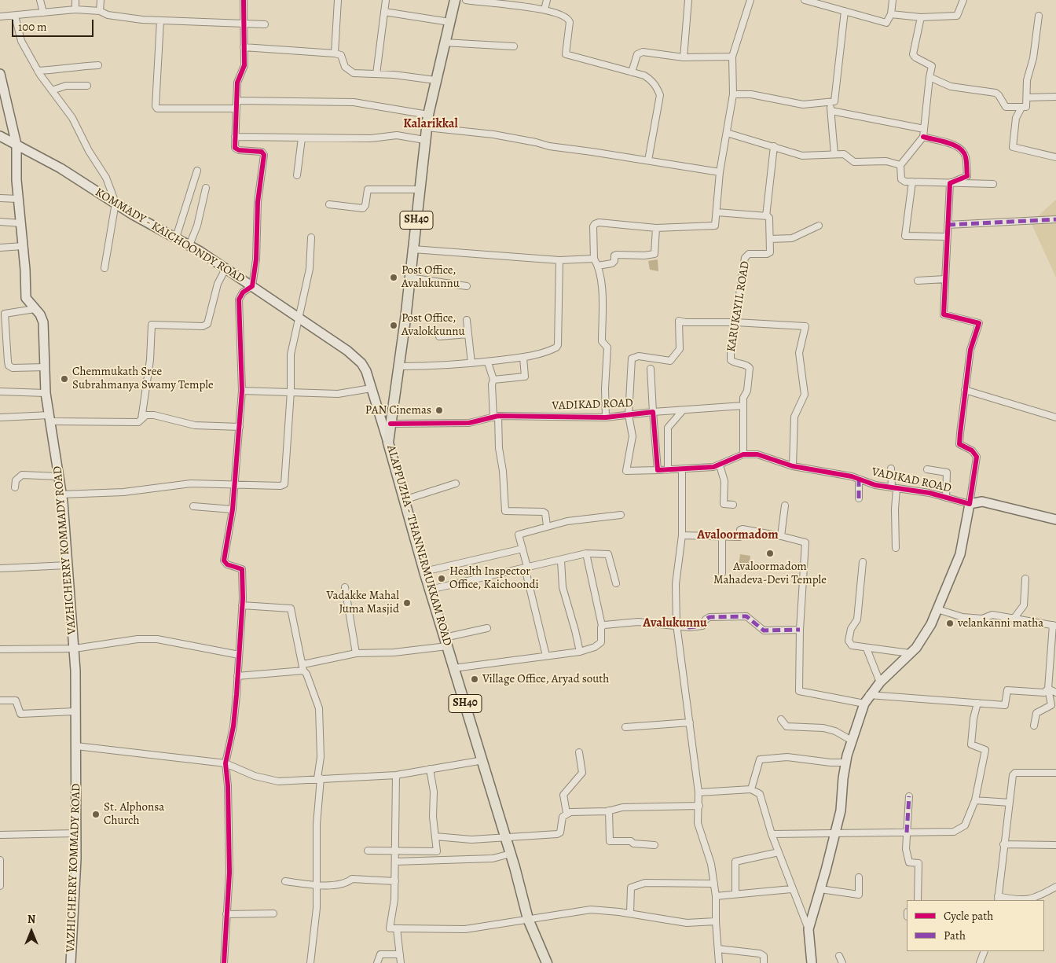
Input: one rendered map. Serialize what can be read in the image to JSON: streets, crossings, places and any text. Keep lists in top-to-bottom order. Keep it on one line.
{"streets":{"main road":["SH40","KOMMADY - KAICHOONDY ROAD","ALAPPUZHA - THANNERMUKKAM ROAD","VAZHICHERRY KOMMADY ROAD"],"street":["KARUKAYIL ROAD","VADIKAD ROAD"]},"crossings":[["KOMMADY - KAICHOONDY ROAD","ALAPPUZHA - THANNERMUKKAM ROAD"],["KOMMADY - KAICHOONDY ROAD","VAZHICHERRY KOMMADY ROAD"],["KARUKAYIL ROAD","VADIKAD ROAD"],["VADIKAD ROAD","ALAPPUZHA - THANNERMUKKAM ROAD"]],"districts":["Kalarikkal","Avaloormadom","Avalukunnu"],"places":["Post Office, Avalukunnu","Post Office, Avalokkunnu","Chemmukath Sree Subrahmanya Swamy Temple","PAN Cinemas","Avaloormadom Mahadeva-Devi Temple","Health Inspector Office, Kaichoondi","Vadakke Mahal Juma Masjid","velankanni matha","Village Office, Aryad south","St. Alphonsa Church"],"legend":["Cycle path","Path"],"scale_bar":"100 m","north":"top"}
